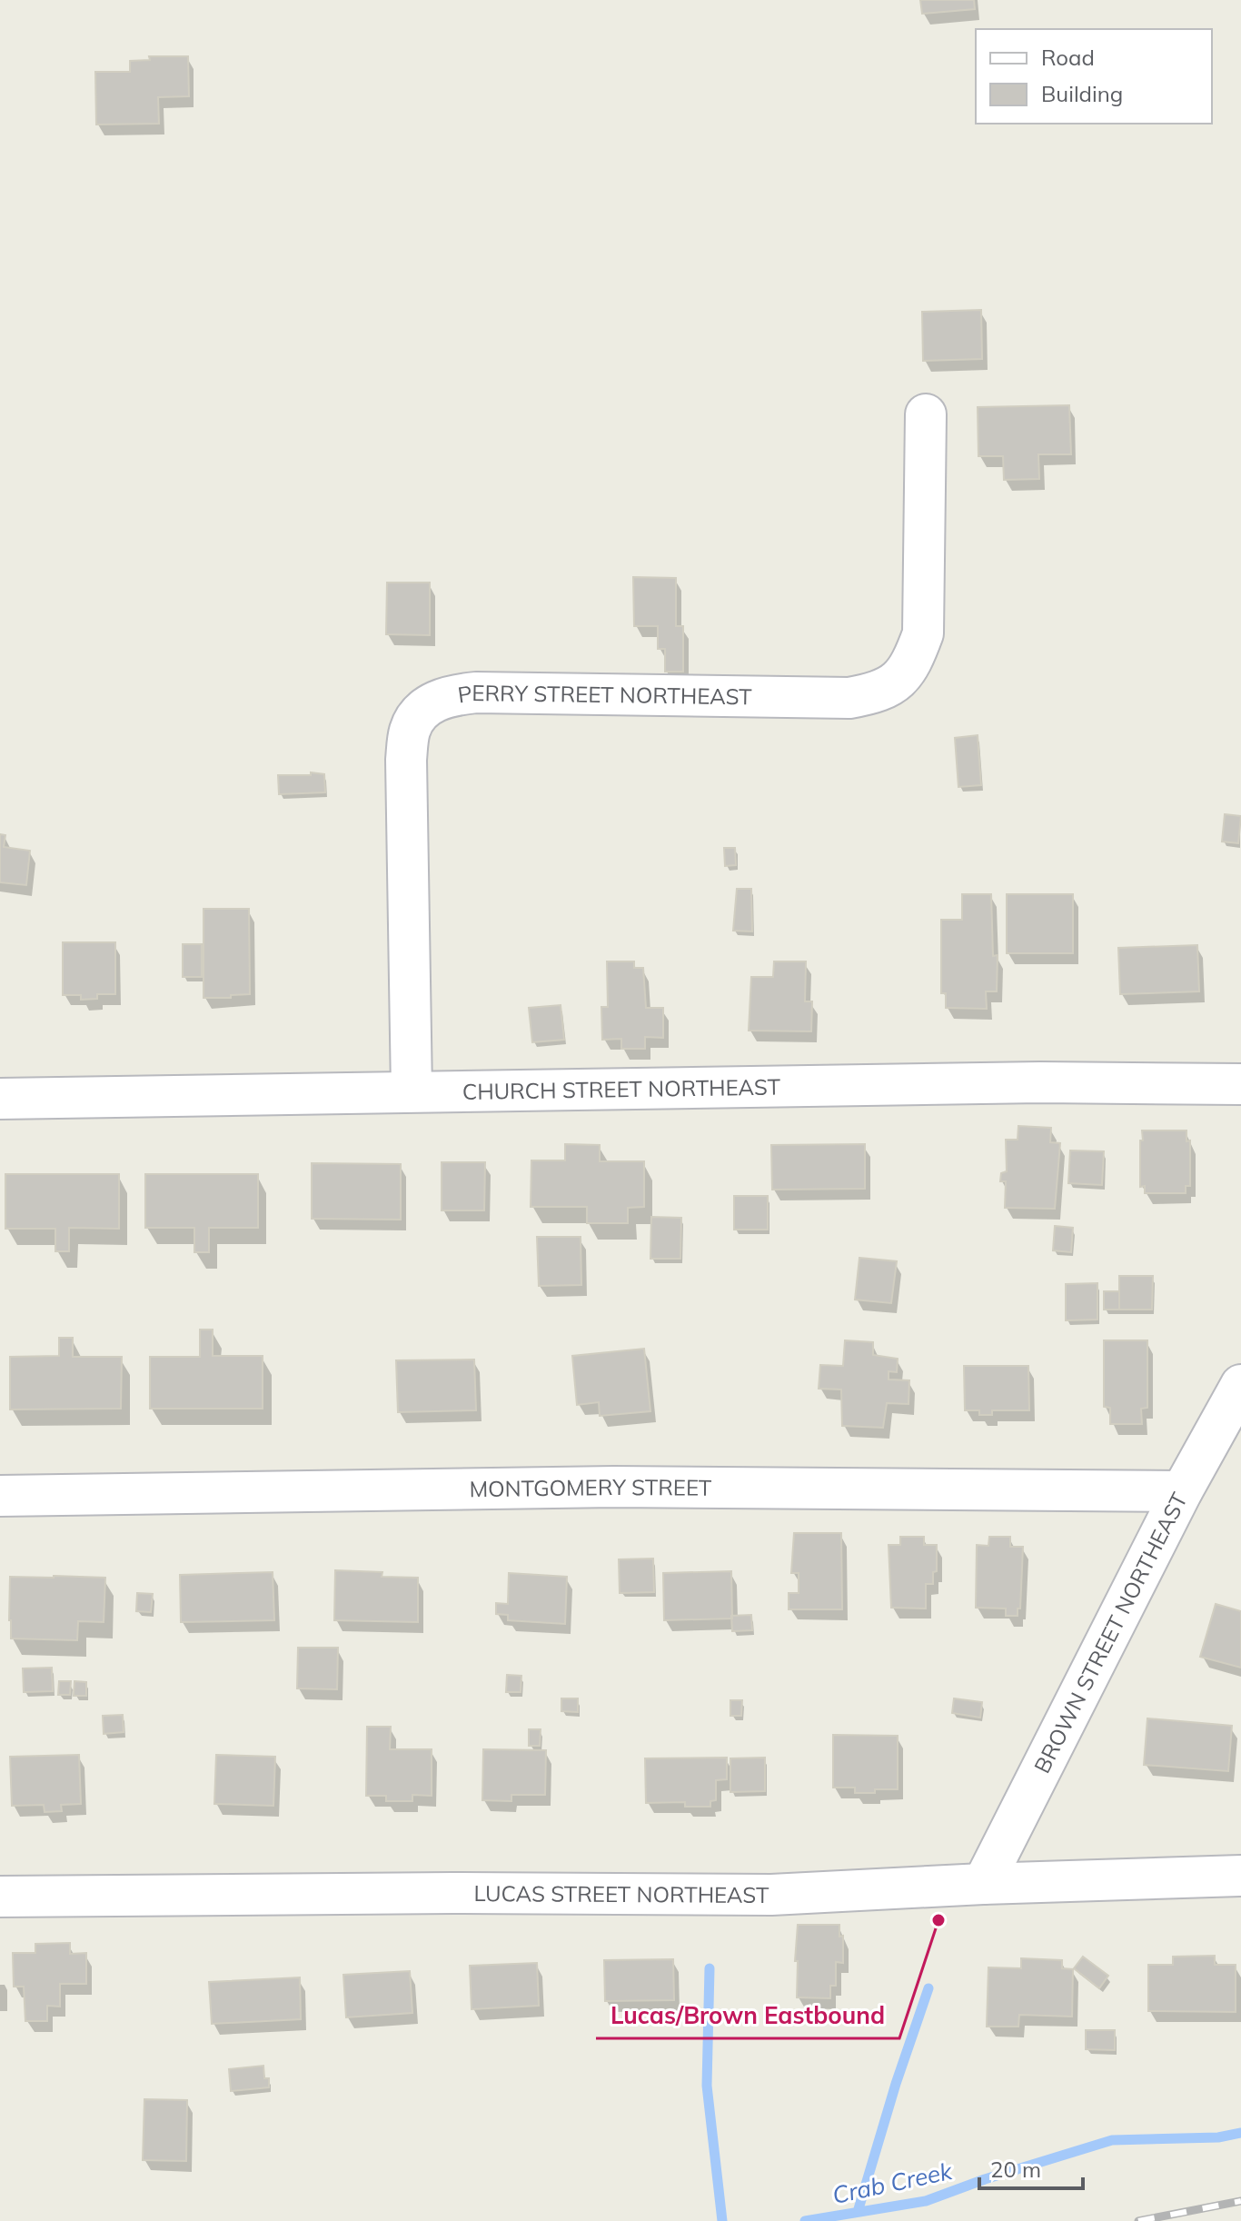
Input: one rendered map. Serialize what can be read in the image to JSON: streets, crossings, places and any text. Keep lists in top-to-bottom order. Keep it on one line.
{"streets":{"street":["PERRY STREET NORTHEAST","CHURCH STREET NORTHEAST","MONTGOMERY STREET","BROWN STREET NORTHEAST","LUCAS STREET NORTHEAST"]},"crossings":[["PERRY STREET NORTHEAST","CHURCH STREET NORTHEAST"],["MONTGOMERY STREET","BROWN STREET NORTHEAST"],["BROWN STREET NORTHEAST","LUCAS STREET NORTHEAST"]],"water":["Crab Creek"],"places":["Lucas/Brown Eastbound"],"legend":["Road","Building"],"scale_bar":"20 m"}
